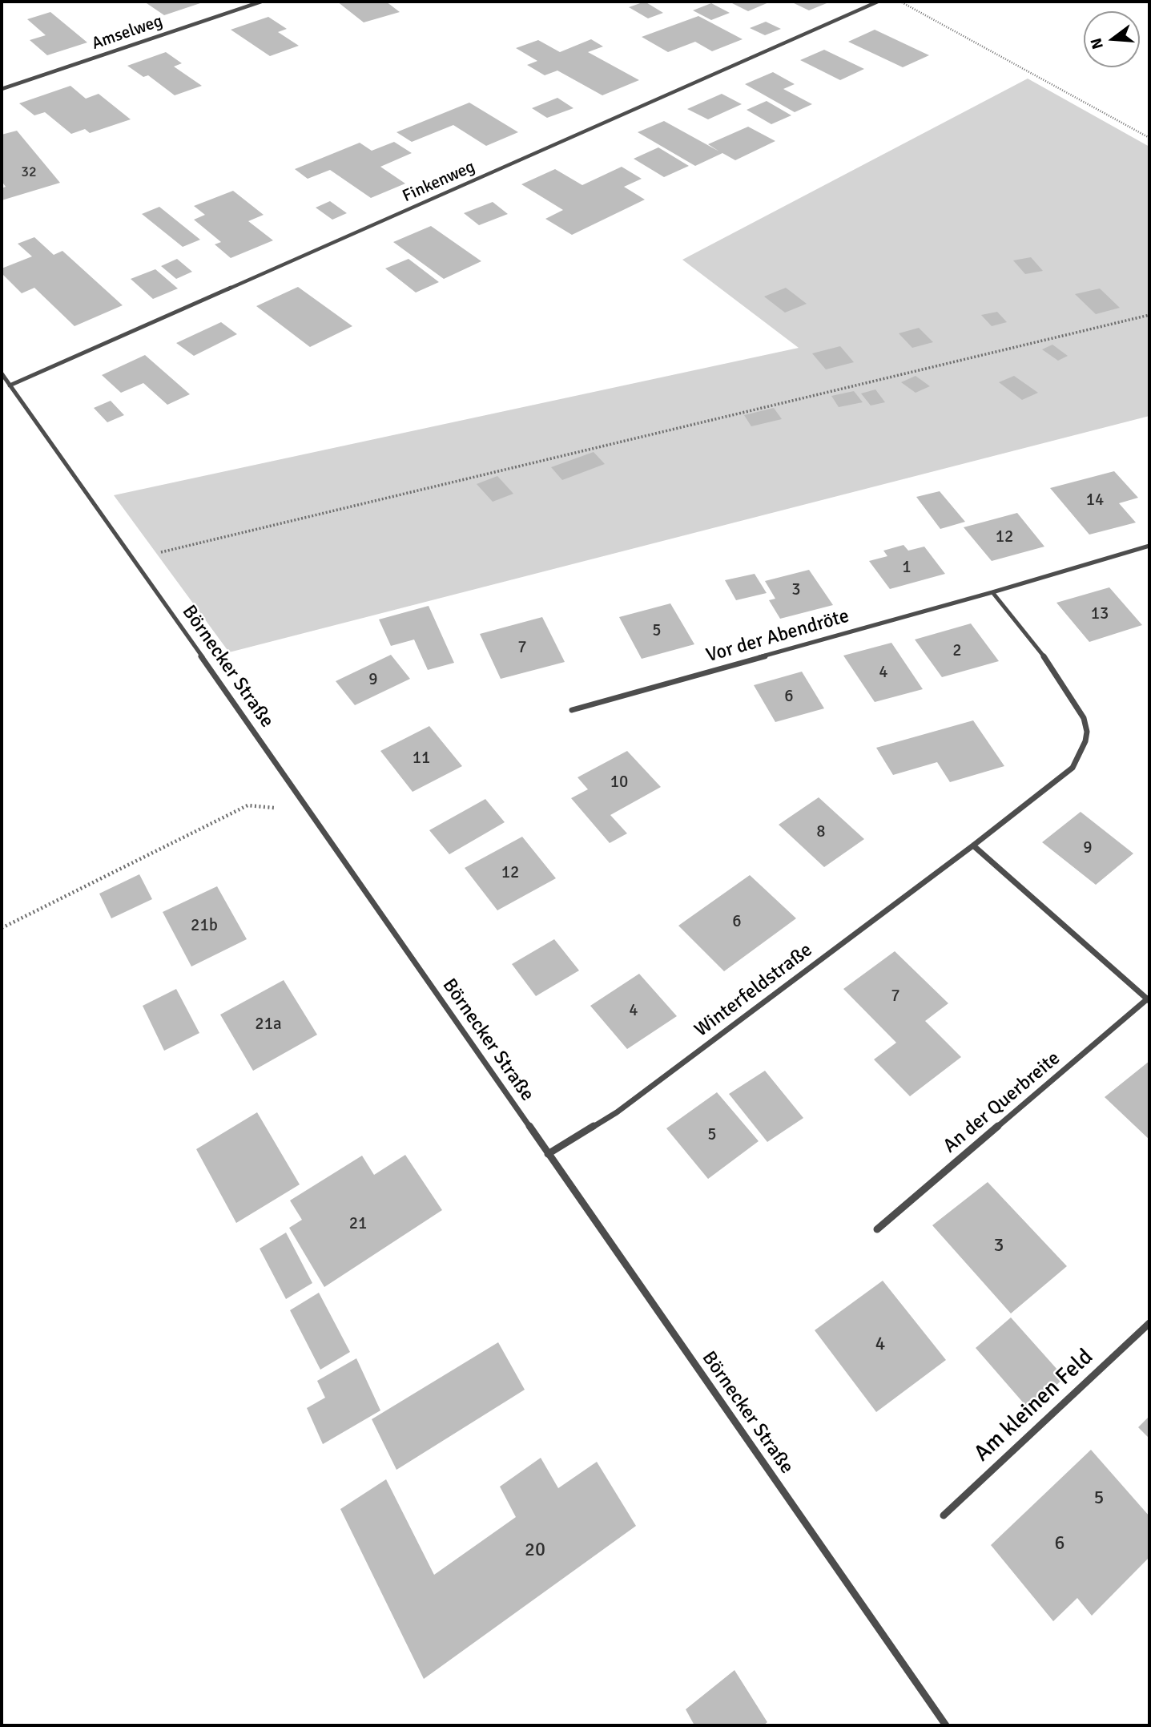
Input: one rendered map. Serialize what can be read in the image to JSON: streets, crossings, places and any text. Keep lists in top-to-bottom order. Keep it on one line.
{"streets":{"street":["Amselweg","Finkenweg","Vor der Abendröte","Börnecker Straße","Winterfeldstraße","An der Querbreite","Am kleinen Feld"]},"crossings":[["Finkenweg","Börnecker Straße"],["Vor der Abendröte","Winterfeldstraße"],["Börnecker Straße","Winterfeldstraße"]],"house_numbers":["32","14","12","1","3","13","5","7","2","4","9","6","11","10","8","9","12","6","21b","7","4","21a","5","21","3","4","5","6","20"],"north":"left"}
